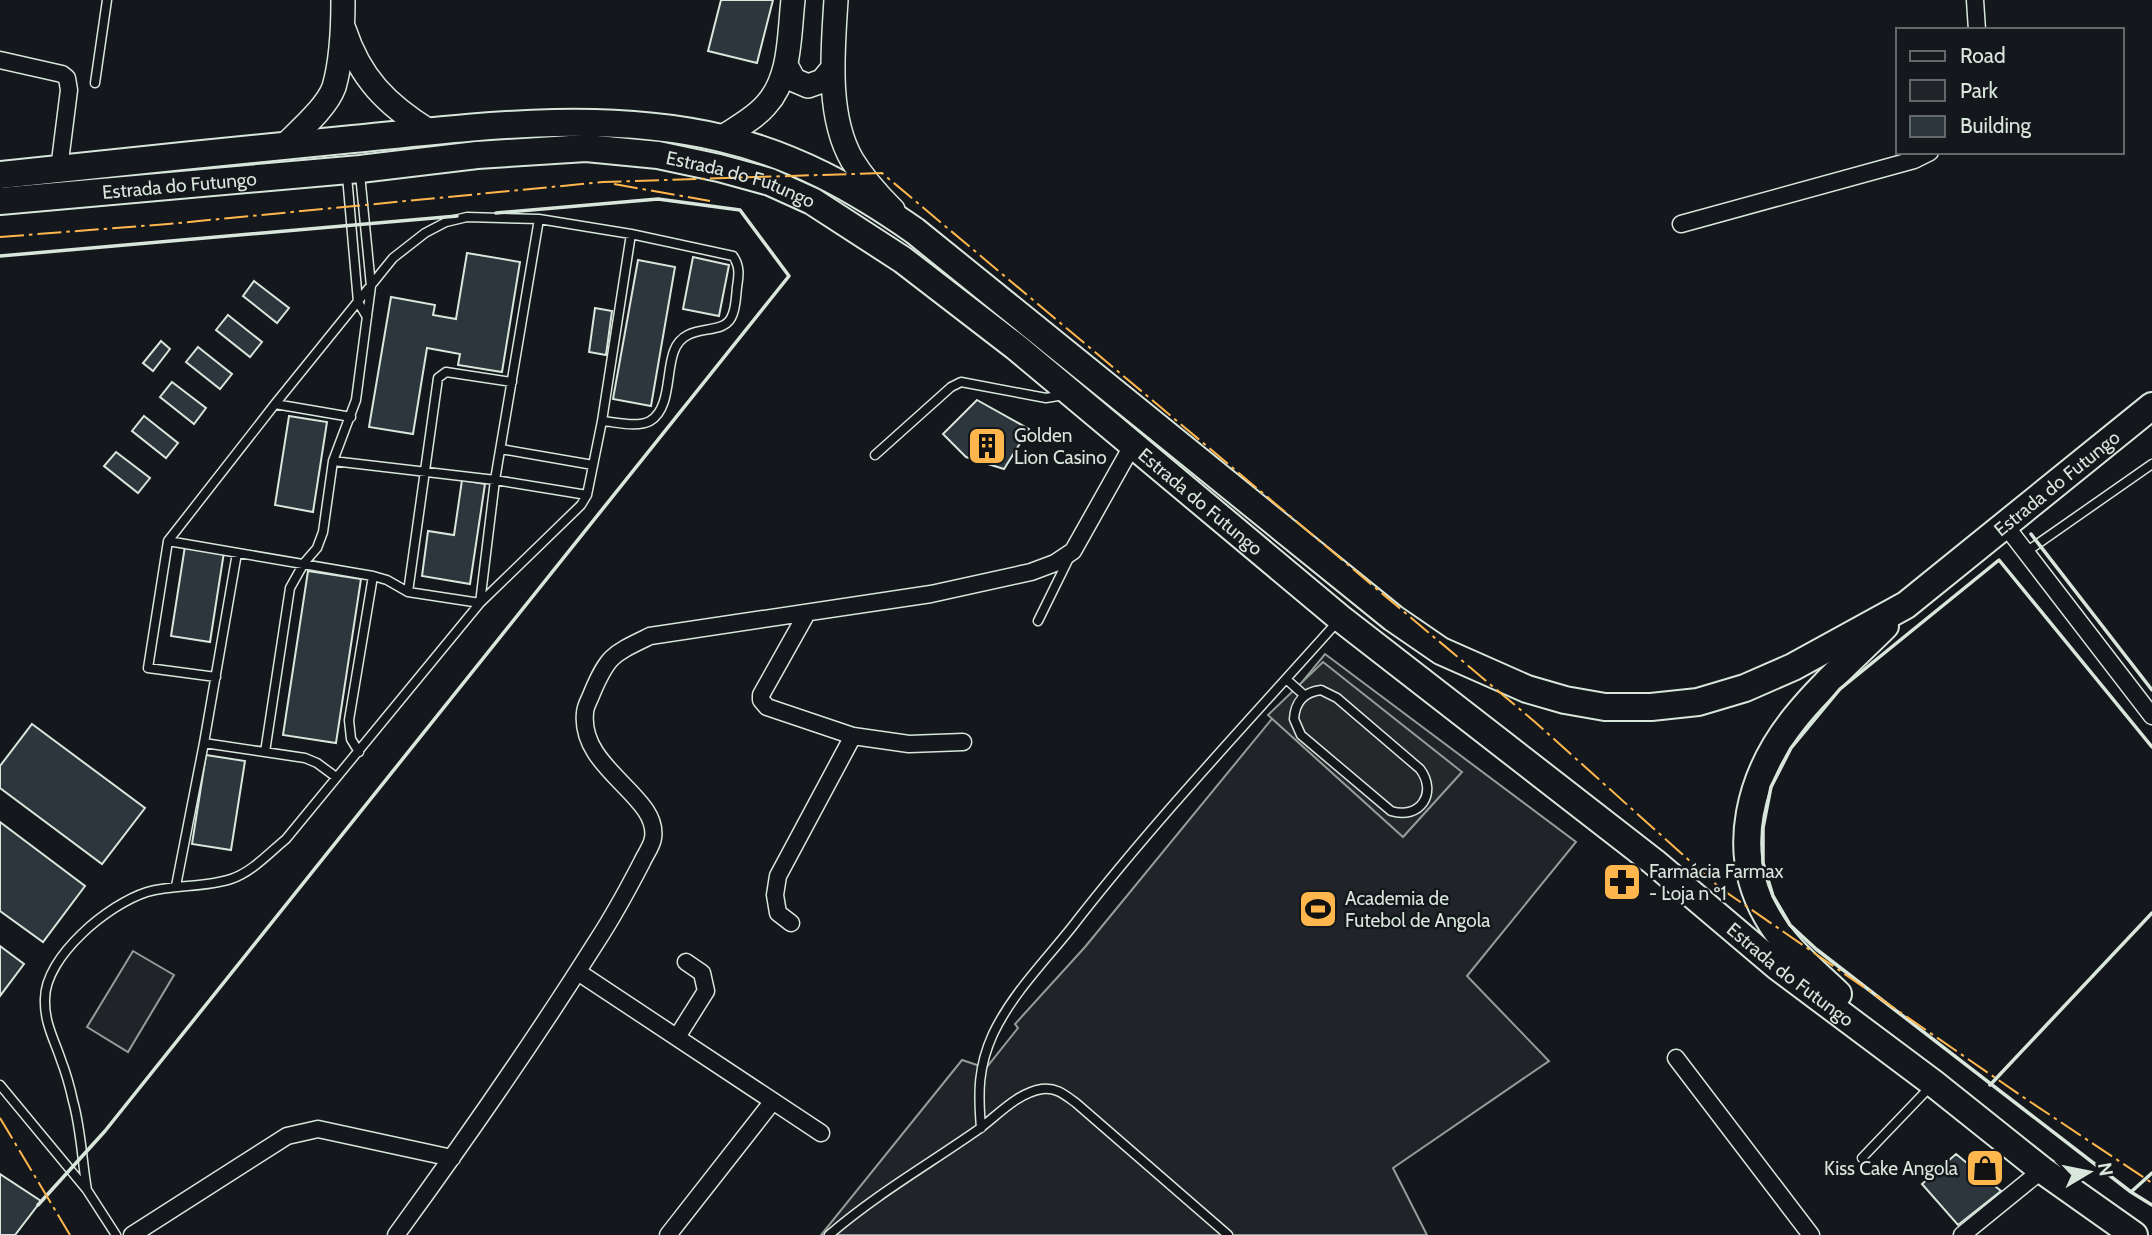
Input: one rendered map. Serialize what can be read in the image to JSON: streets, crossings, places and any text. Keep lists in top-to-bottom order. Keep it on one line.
{"streets":{"main road":["Estrada do Futungo"]},"places":{"building":["Golden Lion Casino"],"pharmacy":["Farmácia Farmax - Loja n º1"],"sports":["Academia de Futebol de Angola"],"shop":["Kiss Cake Angola"]},"legend":["Road","Park","Building"],"north":"right"}
